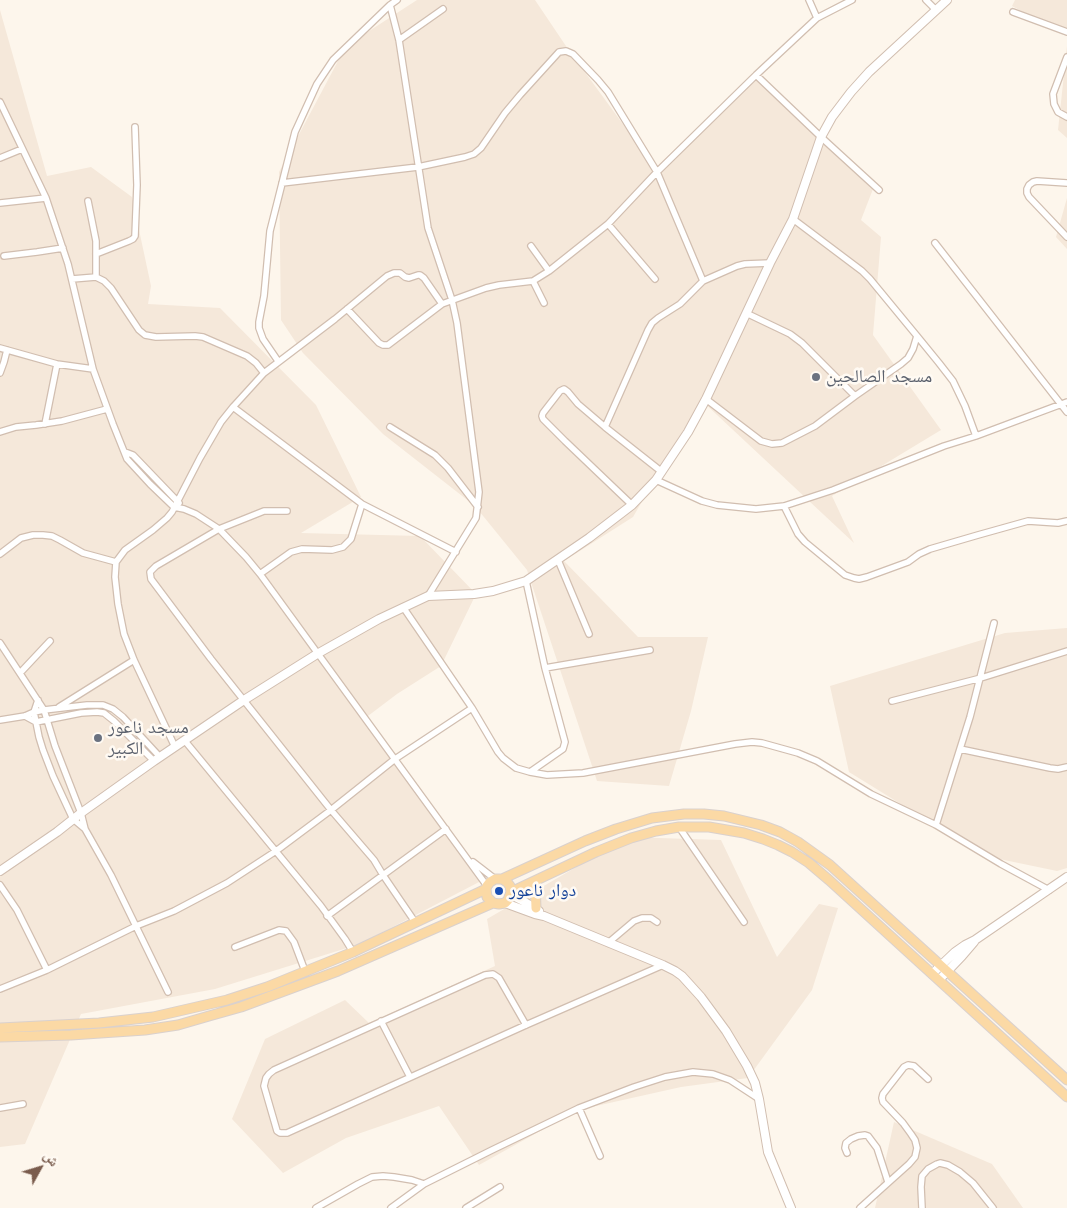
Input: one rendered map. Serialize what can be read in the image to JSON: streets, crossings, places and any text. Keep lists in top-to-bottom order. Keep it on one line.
{"places":["مسجد الصالحين","مسجد ناعور الكبير","دوار ناعور"],"north":"top right"}
